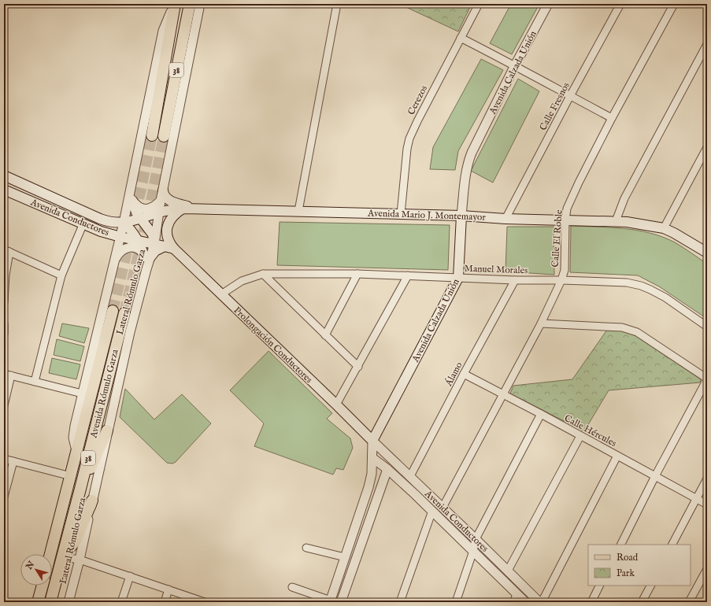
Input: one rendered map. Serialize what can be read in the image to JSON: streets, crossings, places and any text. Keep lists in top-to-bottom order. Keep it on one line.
{"streets":{"main road":["38","Avenida Calzada Unión","Avenida Mario J. Montemayor","Avenida Conductores","Prolongación Conductores","Avenida Rómulo Garza"],"street":["Cerezos","Calle Fresnos","Calle El Roble","Manuel Morales","Lateral Rómulo Garza","Álamo","Calle Hércules"]},"crossings":[["Avenida Calzada Unión","Avenida Mario J. Montemayor"],["Avenida Calzada Unión","Avenida Conductores"],["Avenida Calzada Unión","Manuel Morales"],["Avenida Calzada Unión","Prolongación Conductores"],["Cerezos","Avenida Mario J. Montemayor"],["Calle Fresnos","Avenida Mario J. Montemayor"],["Avenida Mario J. Montemayor","Avenida Conductores"],["Avenida Mario J. Montemayor","Calle El Roble"],["Avenida Mario J. Montemayor","Lateral Rómulo Garza"],["Avenida Conductores","Calle El Roble"],["Avenida Conductores","Lateral Rómulo Garza"],["Avenida Conductores","Prolongación Conductores"],["Avenida Conductores","Álamo"],["Calle El Roble","Manuel Morales"],["Calle El Roble","Calle Hércules"],["Manuel Morales","Prolongación Conductores"],["Manuel Morales","Álamo"],["Álamo","Calle Hércules"]],"legend":["Road","Park"],"north":"top left"}
